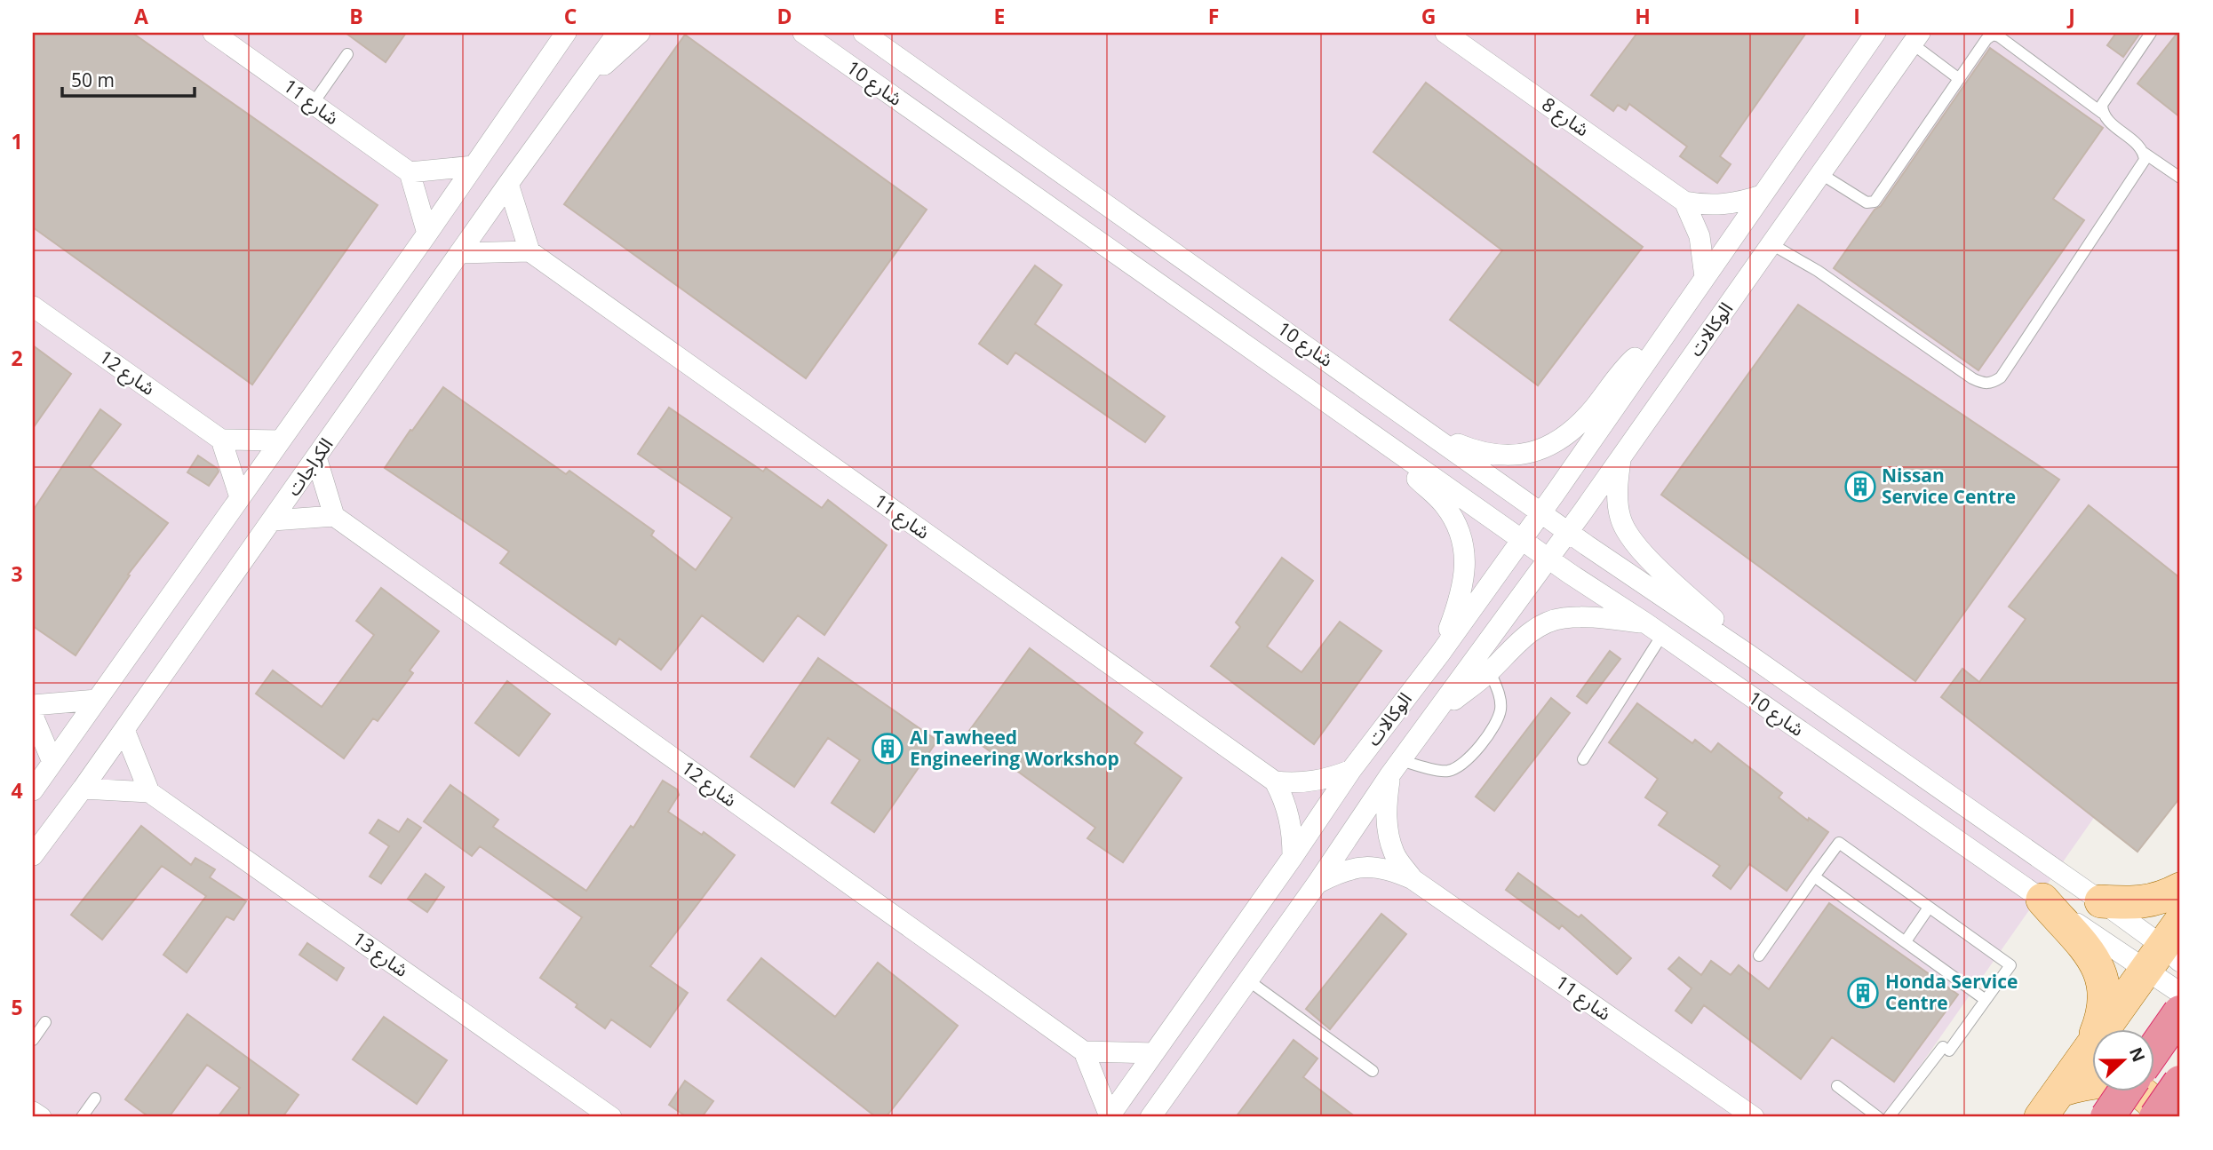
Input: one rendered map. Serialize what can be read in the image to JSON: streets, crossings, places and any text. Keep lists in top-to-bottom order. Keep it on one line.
{"streets":{"street":["شارع 10","شارع 11","شارع 8","الوكالات","شارع 12","الكراجات","شارع 13"]},"crossings":[["شارع 10","الوكالات"],["شارع 11","الوكالات"],["شارع 8","الوكالات"]],"places":{"building":["Nissan Service Centre","Al Tawheed Engineering Workshop","Honda Service Centre"]},"scale_bar":"50 m","north":"right","grid":{"columns":["A","B","C","D","E","F","G","H","I","J"],"rows":["1","2","3","4","5"]}}
